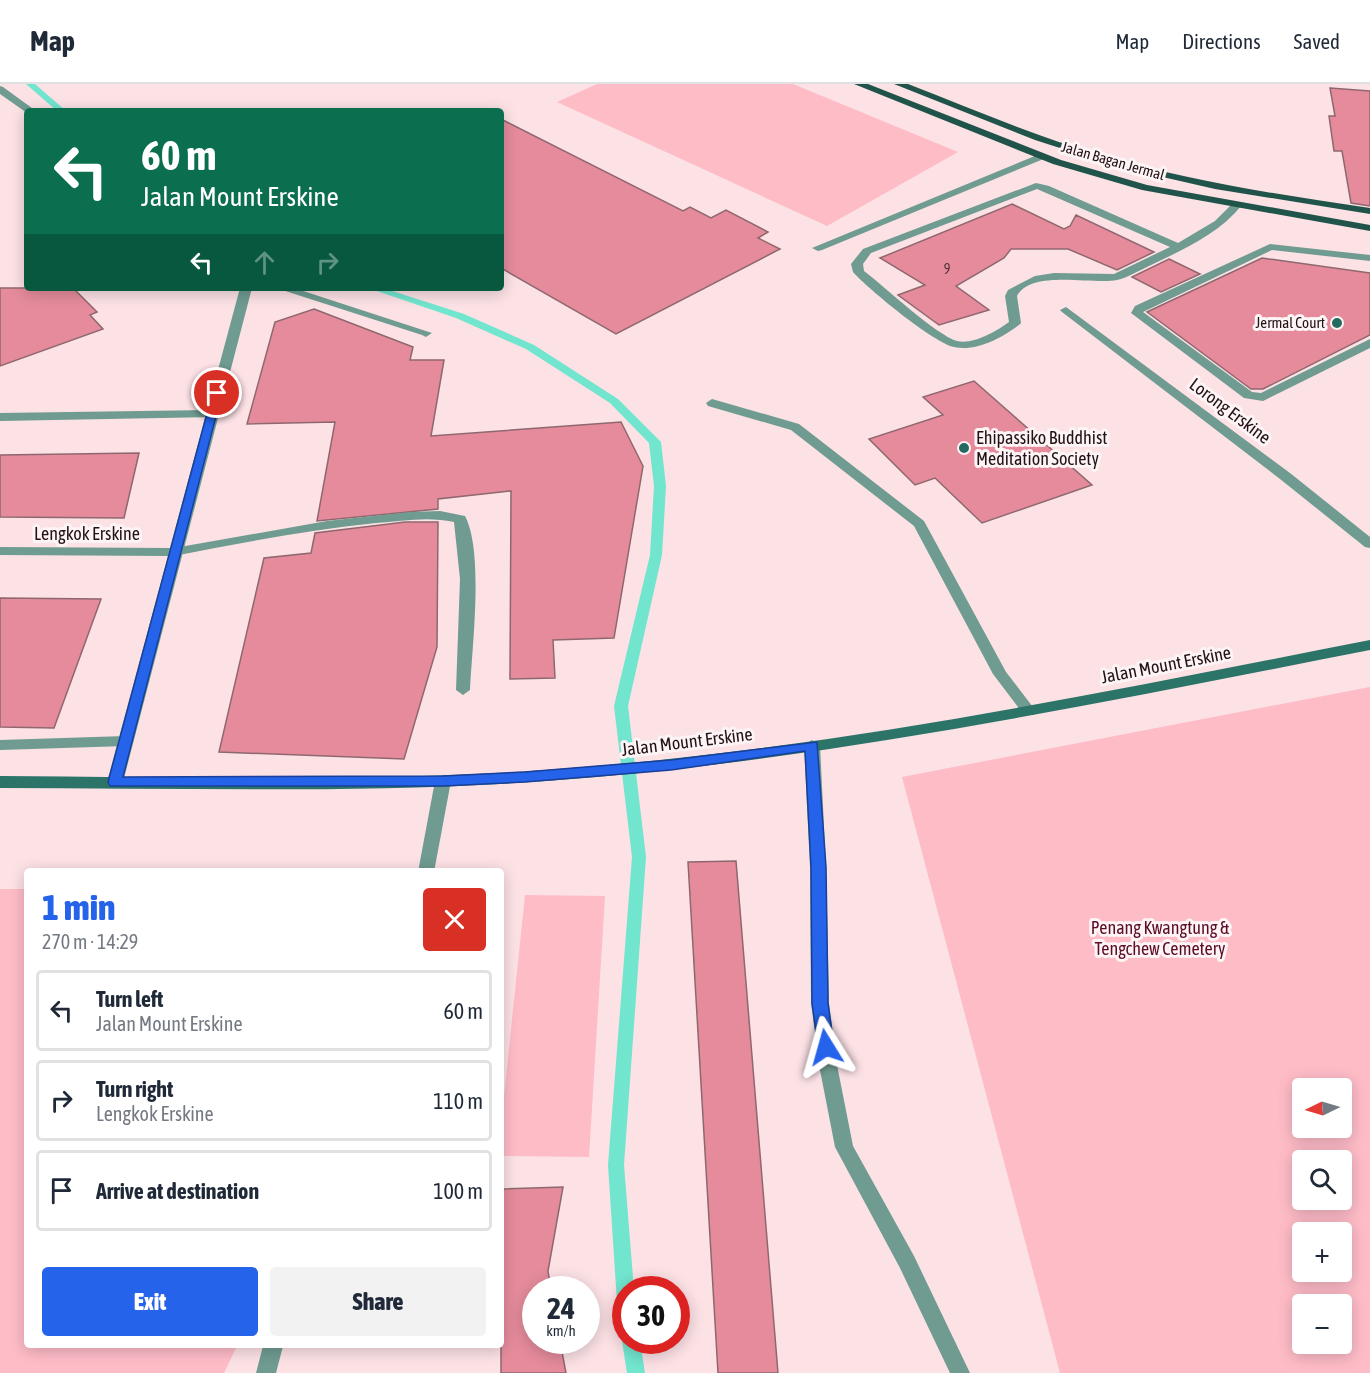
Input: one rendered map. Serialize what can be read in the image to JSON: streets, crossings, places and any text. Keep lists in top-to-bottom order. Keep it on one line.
{"streets":{"main road":["Jalan Bagan Jermal","Jalan Mount Erskine"],"street":["Lorong Erskine","Lengkok Erskine"]},"parks":["Penang Kwangtung & Tengchew Cemetery"],"places":["Jermal Court","Ehipassiko Buddhist Meditation Society"],"house_numbers":["9"],"north":"left","page":{"header":"Map","nav":["Map","Directions","Saved"],"turn":["60 m","Jalan Mount Erskine"],"heading":["1 min","270 m · 14:29"],"list":[{"name":"Turn left","note":"Jalan Mount Erskine","value":"60 m"},{"name":"Turn right","note":"Lengkok Erskine","value":"110 m"},{"name":"Arrive at destination","value":"100 m"}],"map_buttons":["+","−"],"buttons":["Exit","Share"],"speed":"24 km/h","limit":"30"}}
